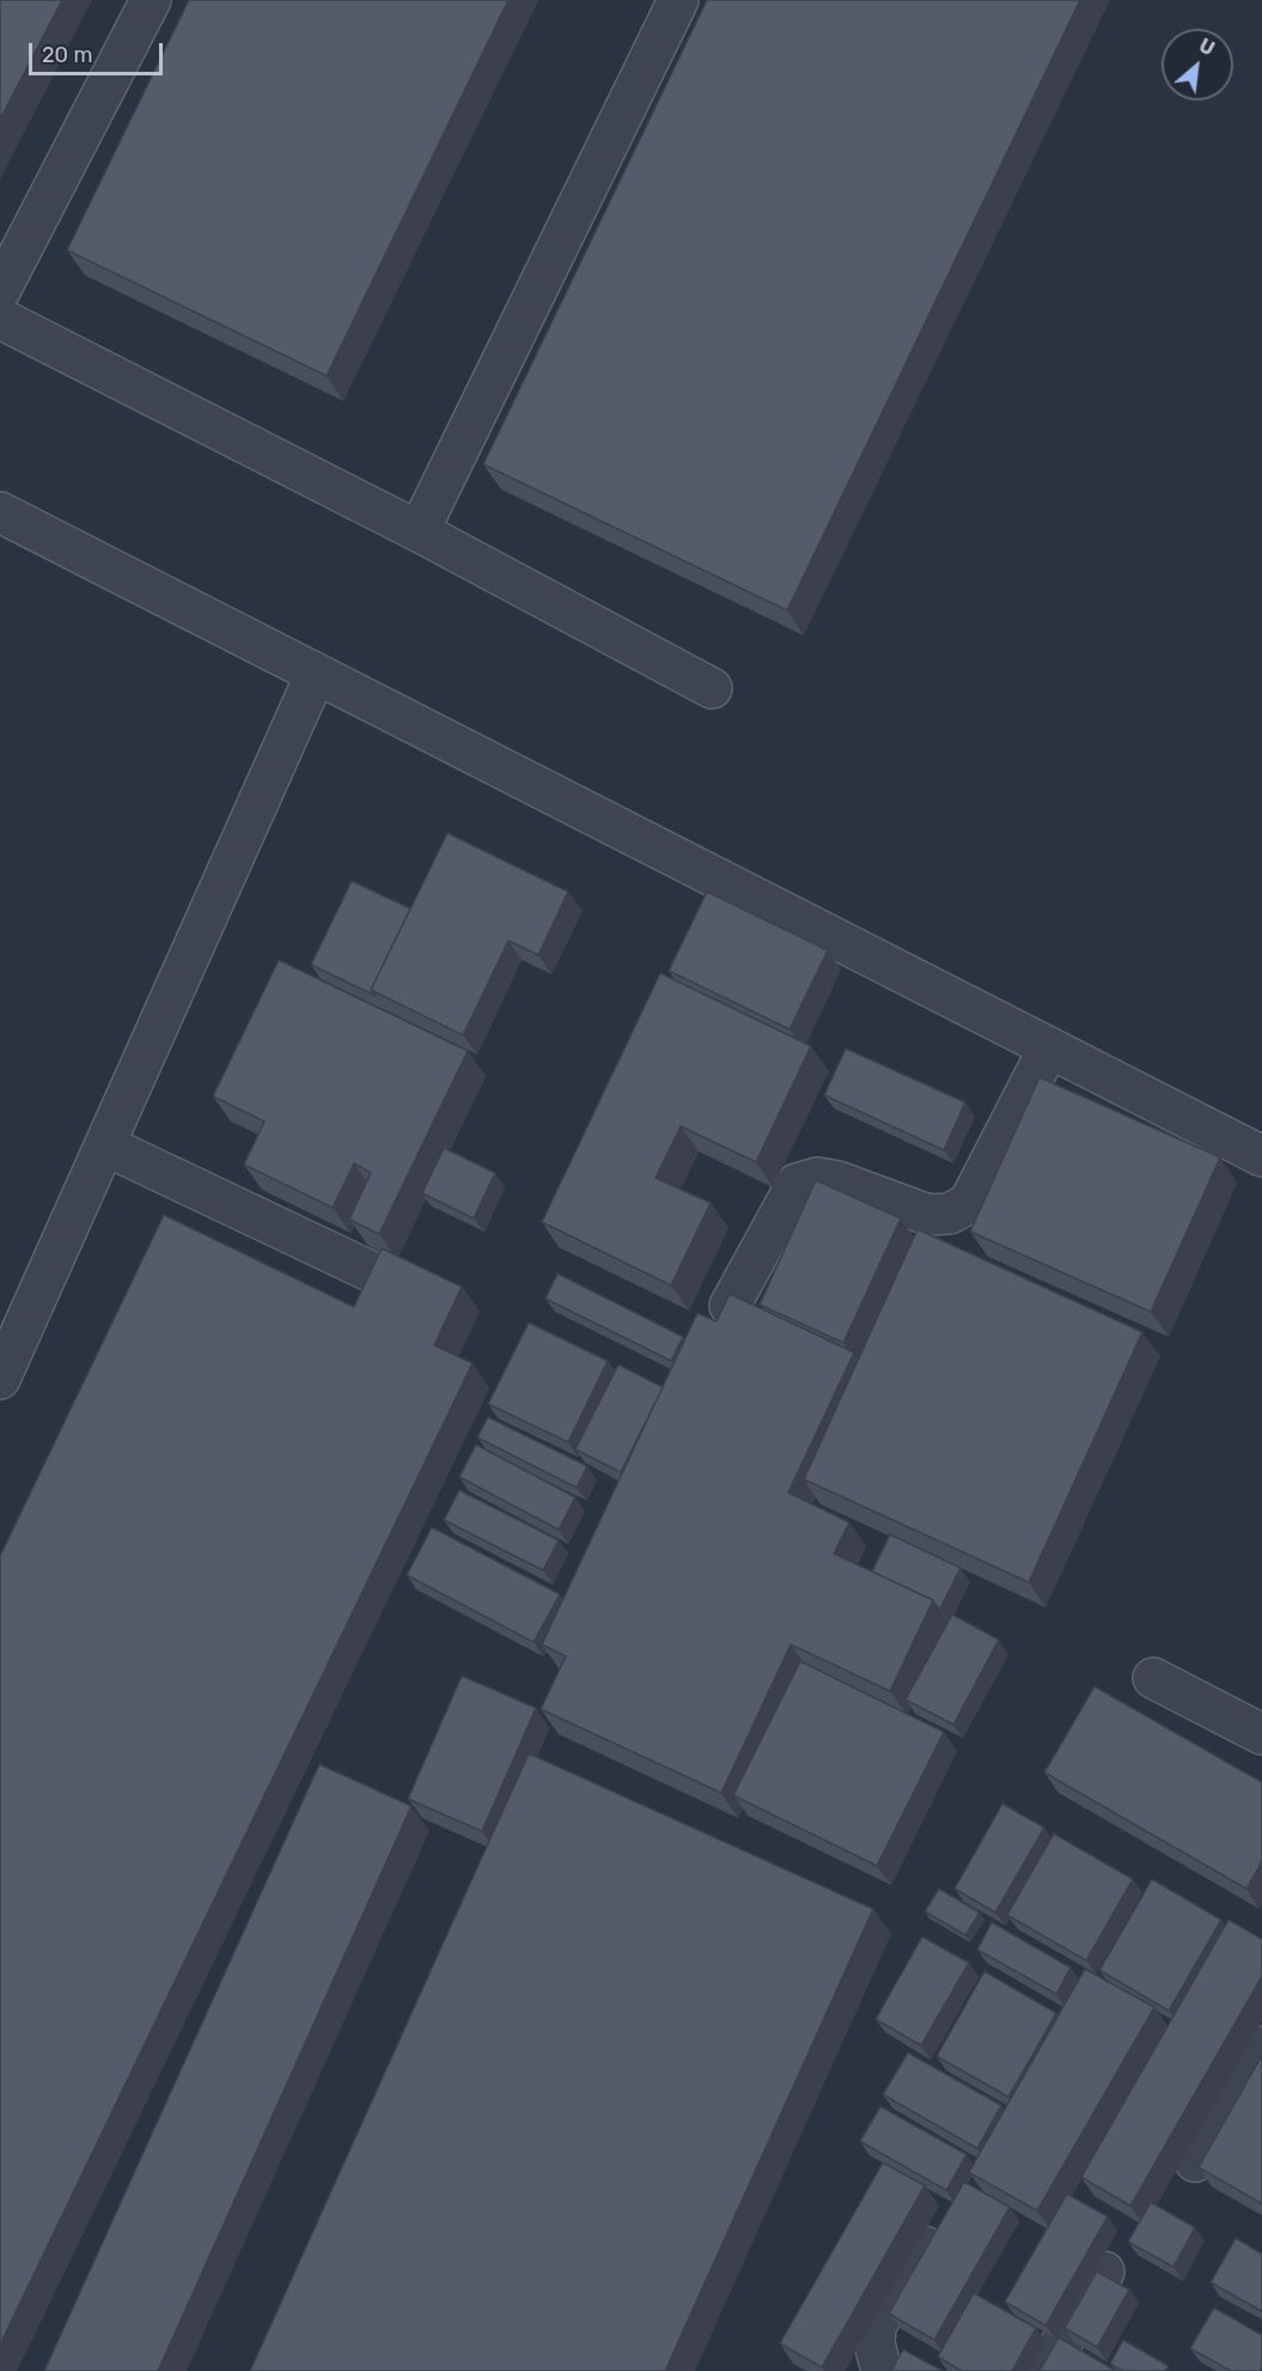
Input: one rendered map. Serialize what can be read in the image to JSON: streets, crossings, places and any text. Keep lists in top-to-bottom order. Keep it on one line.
{"scale_bar":"20 m","north":"top right"}
